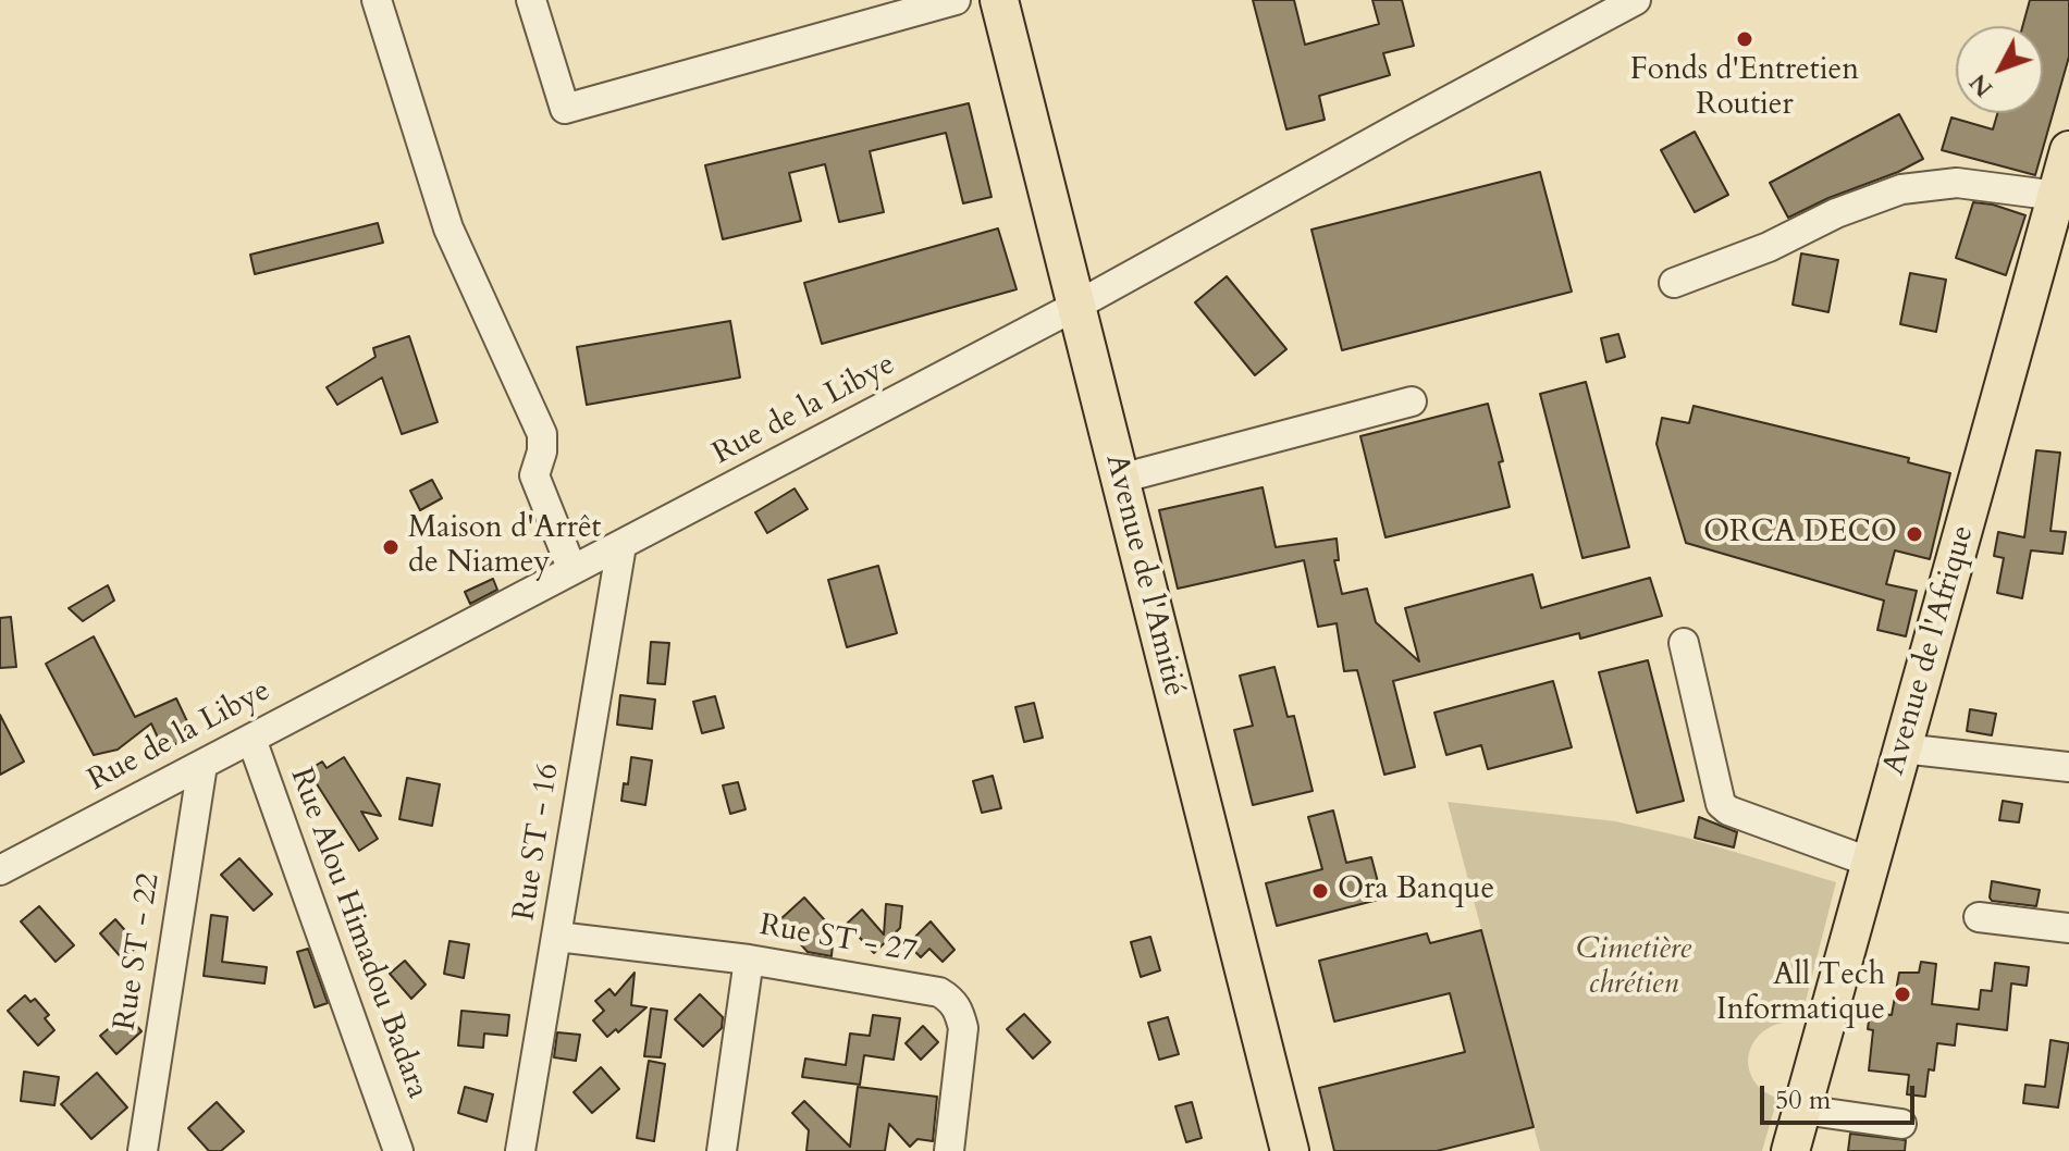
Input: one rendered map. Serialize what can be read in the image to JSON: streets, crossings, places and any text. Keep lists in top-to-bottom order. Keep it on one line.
{"streets":{"main road":["Avenue de l'Amitié","Avenue de l'Afrique"],"street":["Rue de la Libye","Rue ST - 16","Rue Alou Himadou Badara","Rue ST - 27","Rue ST - 22"]},"crossings":[["Rue de la Libye","Avenue de l'Amitié"],["Rue de la Libye","Rue ST - 16"],["Rue de la Libye","Rue Alou Himadou Badara"],["Rue de la Libye","Rue ST - 22"],["Rue ST - 16","Rue ST - 27"]],"parks":["Cimetière chrétien"],"places":["Fonds d'Entretien Routier","ORCA DECO","Maison d'Arrêt de Niamey","Ora Banque","All Tech Informatique"],"scale_bar":"50 m","north":"bottom left"}
